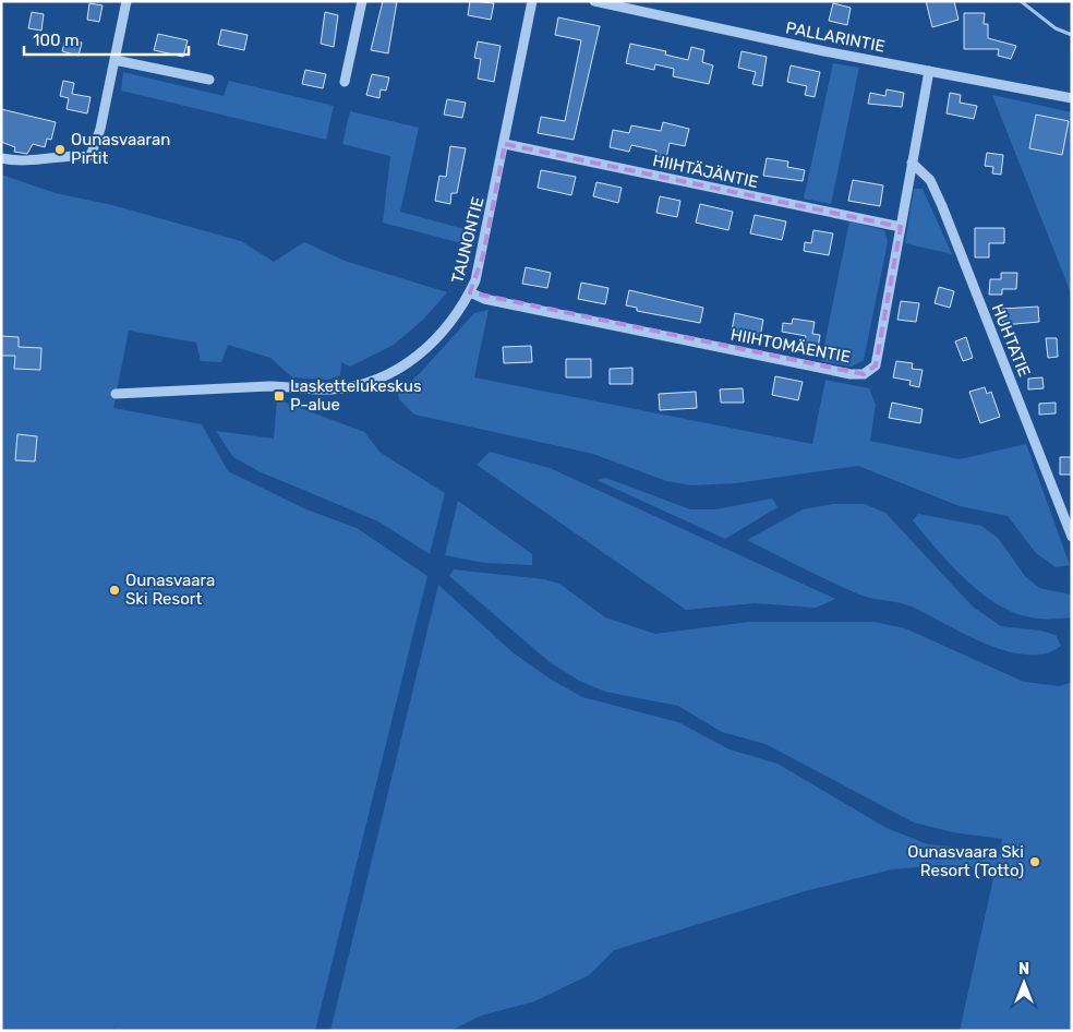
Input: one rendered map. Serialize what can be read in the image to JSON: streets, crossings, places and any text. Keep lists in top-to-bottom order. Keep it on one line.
{"streets":{"street":["PALLARINTIE","HIIHTÄJÄNTIE","TAUNONTIE","HUHTATIE","HIIHTOMÄENTIE"]},"crossings":[["PALLARINTIE","HIIHTOMÄENTIE"],["HIIHTÄJÄNTIE","TAUNONTIE"],["HIIHTÄJÄNTIE","HIIHTOMÄENTIE"],["TAUNONTIE","HIIHTOMÄENTIE"],["HUHTATIE","HIIHTOMÄENTIE"]],"places":{"other":["Ounasvaaran Pirtit","Ounasvaara Ski Resort","Ounasvaara Ski Resort (Totto)"],"transit":["Laskettelukeskus P-alue"]},"scale_bar":"100 m","north":"top"}
